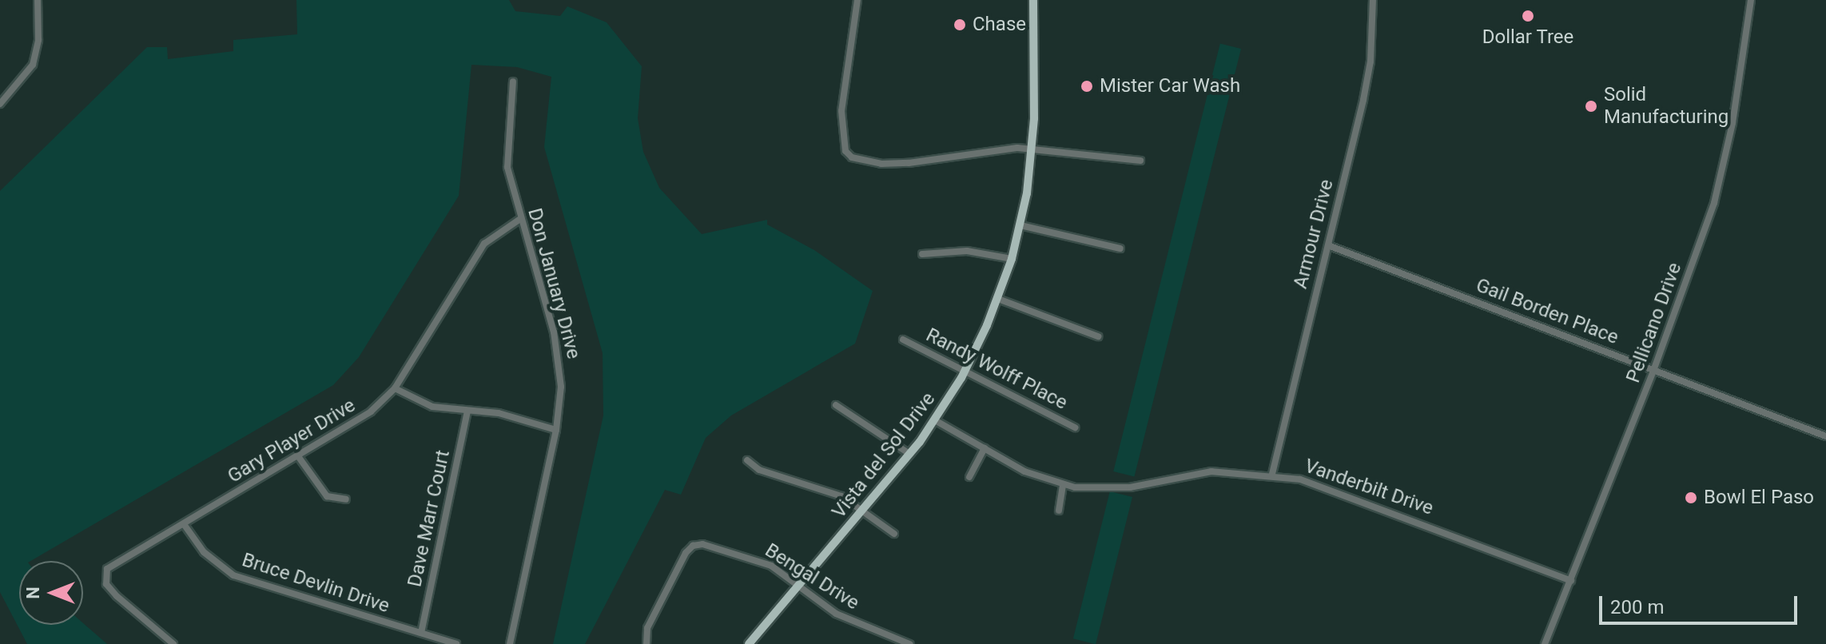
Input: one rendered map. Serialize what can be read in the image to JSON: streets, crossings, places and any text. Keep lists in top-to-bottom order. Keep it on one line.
{"streets":{"main road":["Vista del Sol Drive"],"street":["Armour Drive","Don January Drive","Gail Borden Place","Pellicano Drive","Randy Wolff Place","Gary Player Drive","Vanderbilt Drive","Dave Marr Court","Bengal Drive","Bruce Devlin Drive"]},"crossings":[["Armour Drive","Gail Borden Place"],["Armour Drive","Vanderbilt Drive"],["Don January Drive","Gary Player Drive"],["Gail Borden Place","Pellicano Drive"],["Pellicano Drive","Vanderbilt Drive"],["Randy Wolff Place","Vista del Sol Drive"],["Gary Player Drive","Bruce Devlin Drive"],["Vista del Sol Drive","Vanderbilt Drive"],["Vista del Sol Drive","Bengal Drive"],["Dave Marr Court","Bruce Devlin Drive"]],"places":["Dollar Tree","Chase","Mister Car Wash","Solid Manufacturing","Bowl El Paso"],"scale_bar":"200 m","north":"left"}
